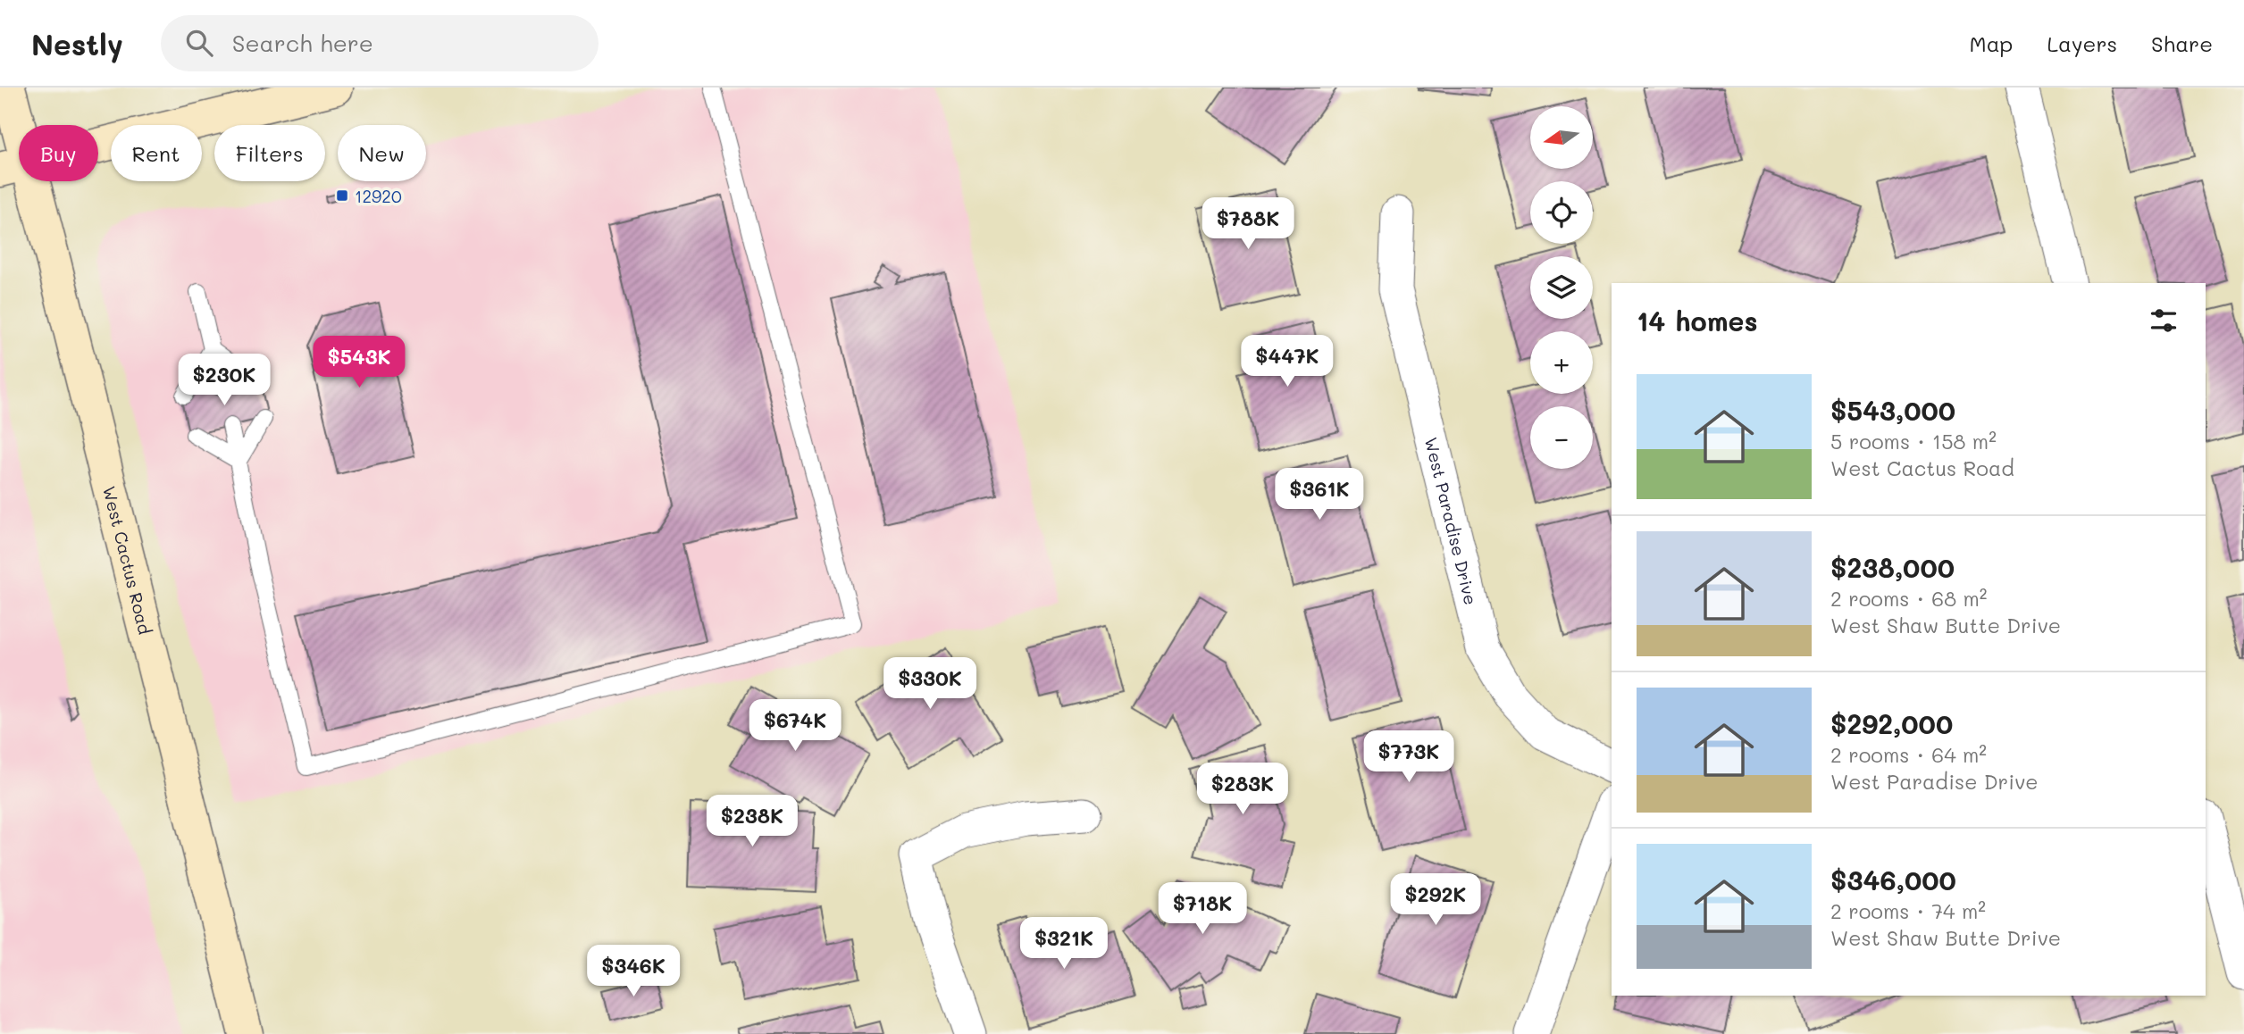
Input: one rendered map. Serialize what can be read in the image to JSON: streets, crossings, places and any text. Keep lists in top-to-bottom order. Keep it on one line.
{"streets":{"main road":["West Cactus Road"],"street":["West Paradise Drive"]},"places":{"transit":["12920"]},"north":"left","page":{"header":"Nestly","search":"Search here","nav":["Map","Layers","Share"],"map_buttons":["+","−"],"chip":["Buy","Rent","Filters","New"],"price":["$788K","$447K","$543K","$230K","$361K","$330K","$674K","$773K","$283K","$238K","$292K","$718K","$321K","$346K"],"heading":"14 homes","list":[{"name":"$543,000","note":"5 rooms · 158 m² · West Cactus Road"},{"name":"$238,000","note":"2 rooms · 68 m² · West Shaw Butte Drive"},{"name":"$292,000","note":"2 rooms · 64 m² · West Paradise Drive"},{"name":"$346,000","note":"2 rooms · 74 m² · West Shaw Butte Drive"}]}}
